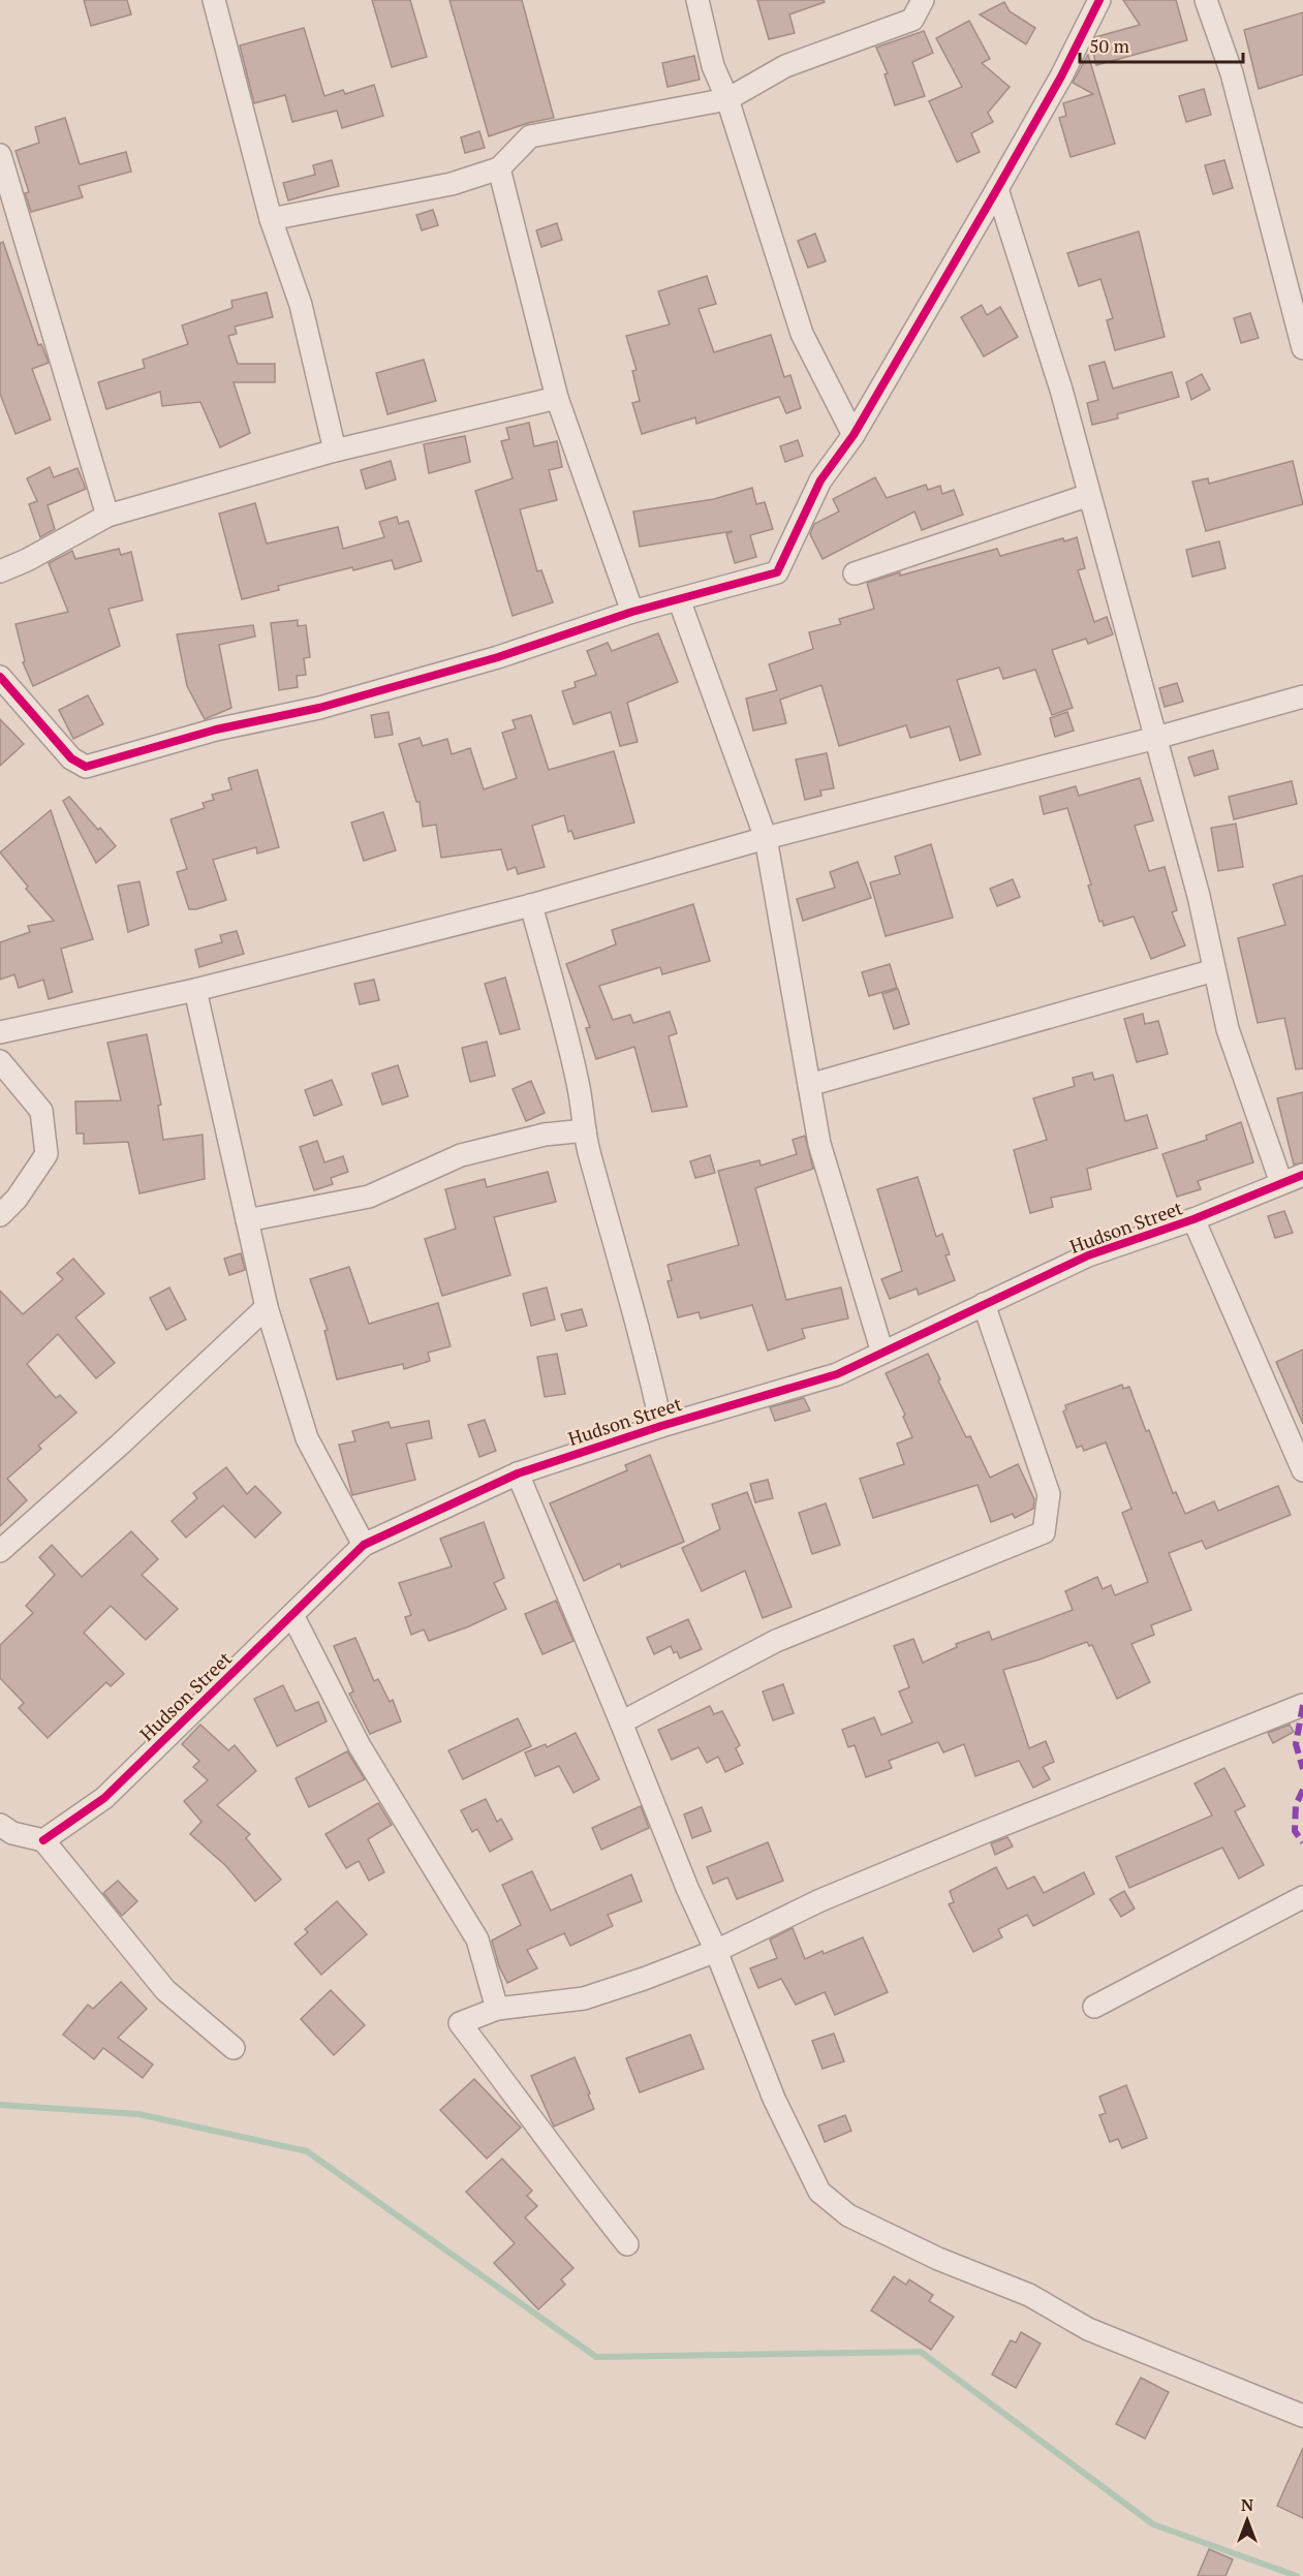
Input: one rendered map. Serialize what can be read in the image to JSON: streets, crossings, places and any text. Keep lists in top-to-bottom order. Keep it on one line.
{"streets":{"street":["Hudson Street"]},"scale_bar":"50 m","north":"top"}
